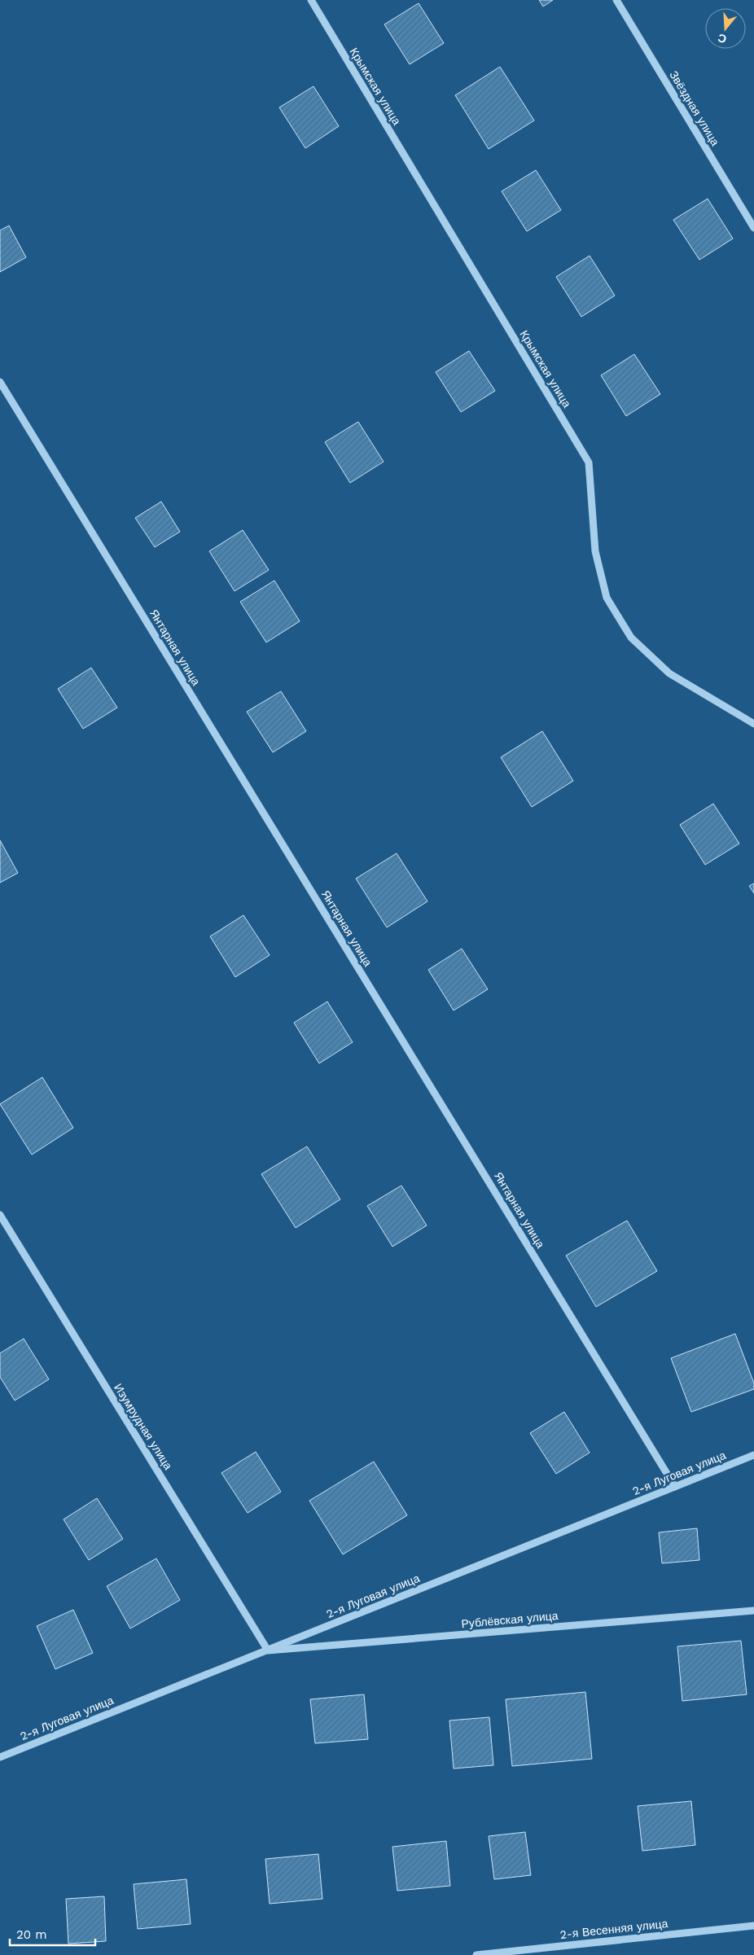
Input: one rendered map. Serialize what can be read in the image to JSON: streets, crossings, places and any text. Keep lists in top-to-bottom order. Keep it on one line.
{"streets":{"street":["Крымская улица","Звёздная улица","Янтарная улица","Изумрудная улица","2-я Луговая улица","Рублёвская улица","2-я Весенняя улица"]},"crossings":[["Янтарная улица","2-я Луговая улица"],["Изумрудная улица","2-я Луговая улица"],["Изумрудная улица","Рублёвская улица"],["2-я Луговая улица","Рублёвская улица"]],"scale_bar":"20 m","north":"bottom"}
